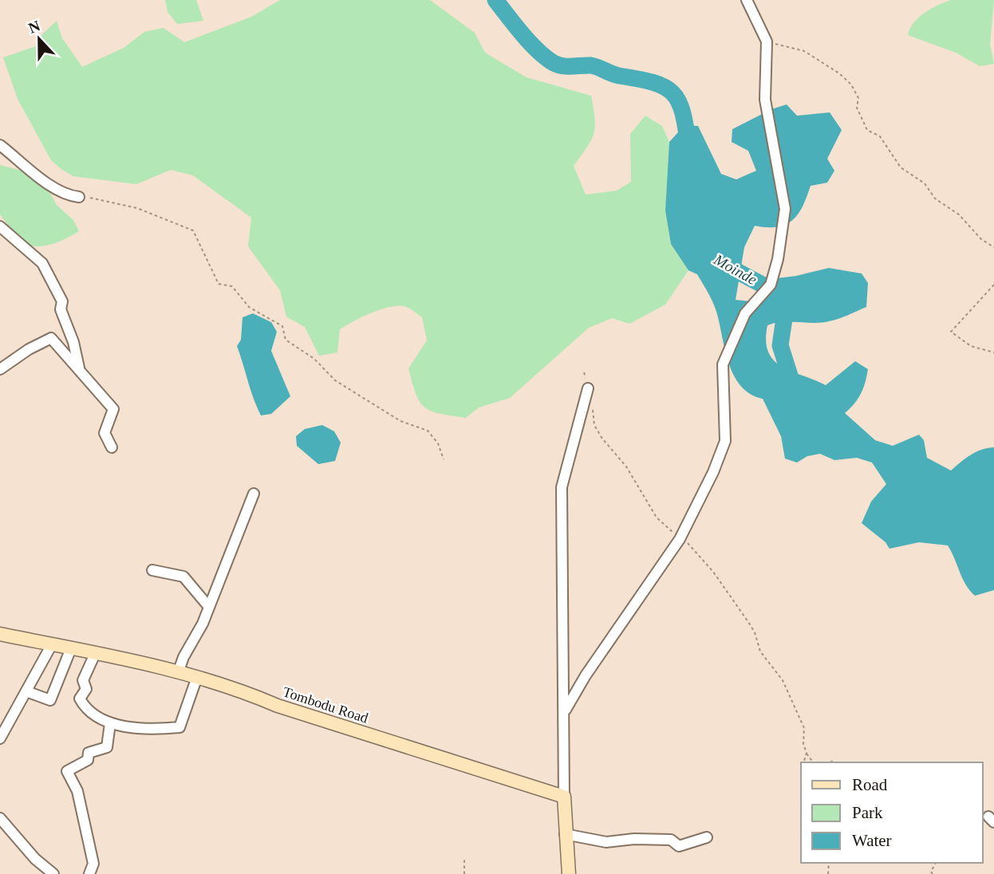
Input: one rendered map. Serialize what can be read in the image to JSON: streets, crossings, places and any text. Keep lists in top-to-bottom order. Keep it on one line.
{"streets":{"main road":["Tombodu Road"]},"water":["Moinde"],"legend":["Road","Park","Water"],"north":"top"}
